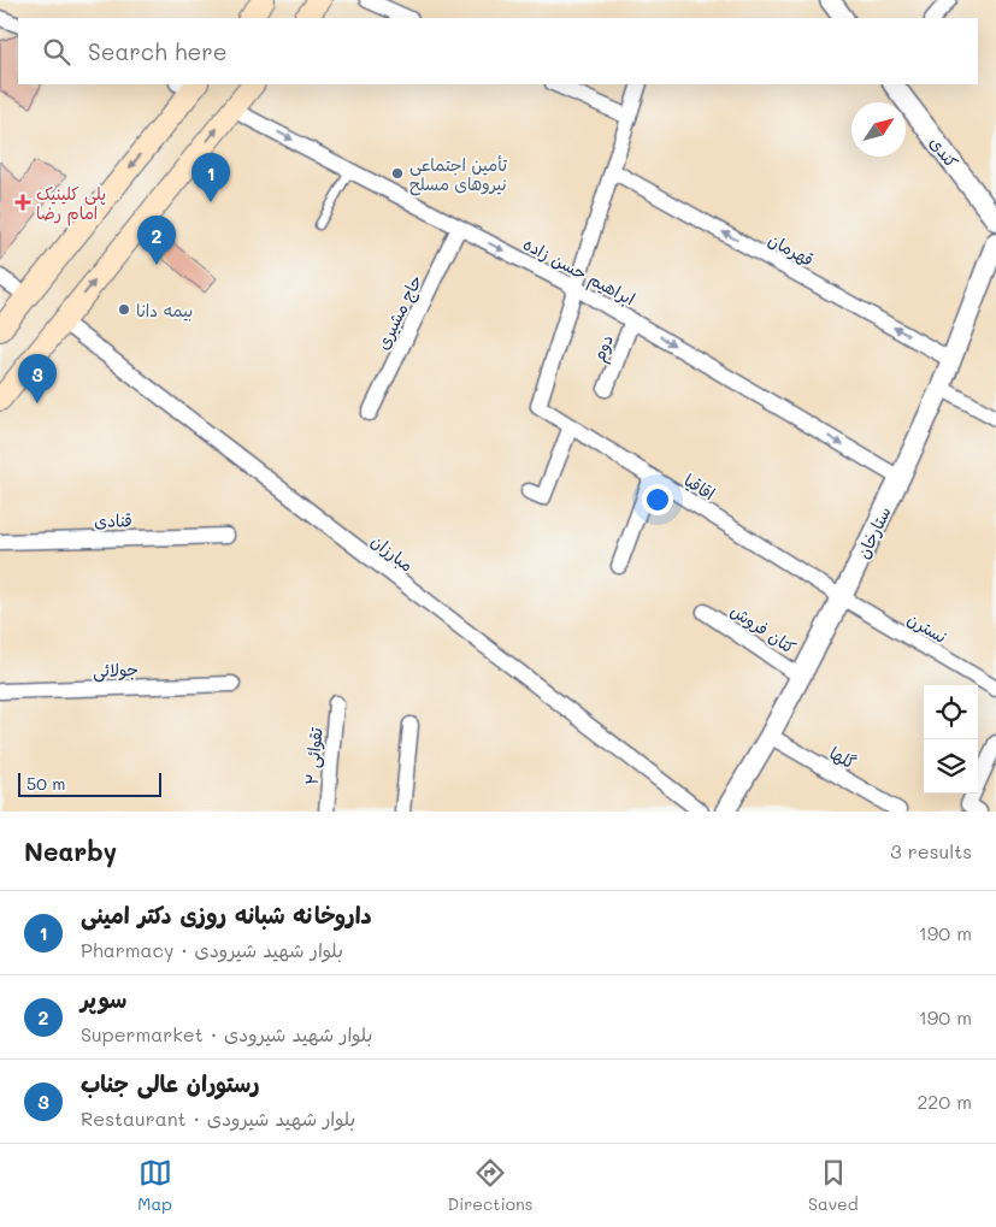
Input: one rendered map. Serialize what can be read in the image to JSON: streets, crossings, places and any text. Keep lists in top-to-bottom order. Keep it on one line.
{"streets":{"street":["کندی","قهرمان","ابراهیم حسن زاده","حاج مشیری","دوم","اقاقیا","قنادی","ستارخان","مبارزان","نسترن","کتان فروش","جولائی","تقوائی ۲","گلها"]},"crossings":[["قهرمان","ستارخان"],["ابراهیم حسن زاده","حاج مشیری"],["ابراهیم حسن زاده","دوم"],["ابراهیم حسن زاده","اقاقیا"],["ابراهیم حسن زاده","ستارخان"],["اقاقیا","ستارخان"],["اقاقیا","نسترن"],["ستارخان","نسترن"],["ستارخان","کتان فروش"],["ستارخان","گلها"]],"one_way":["قهرمان","ابراهیم حسن زاده"],"places":{"other":["تأمین اجتماعی نیروهای مسلح","بیمه دانا"],"health":["پلی کلینیک امام رضا"]},"scale_bar":"50 m","north":"top right","page":{"search":"Search here","pins":["1","2","3"],"scale":"50 m","heading":["Nearby","3 results"],"list":[{"mark":"1","name":"داروخانه شبانه روزی دکتر امینی","note":"Pharmacy · بلوار شهید شیرودی","value":"190 m"},{"mark":"2","name":"سوپر","note":"Supermarket · بلوار شهید شیرودی","value":"190 m"},{"mark":"3","name":"رستوران عالی جناب","note":"Restaurant · بلوار شهید شیرودی","value":"220 m"}],"nav":["Map","Directions","Saved"]}}
